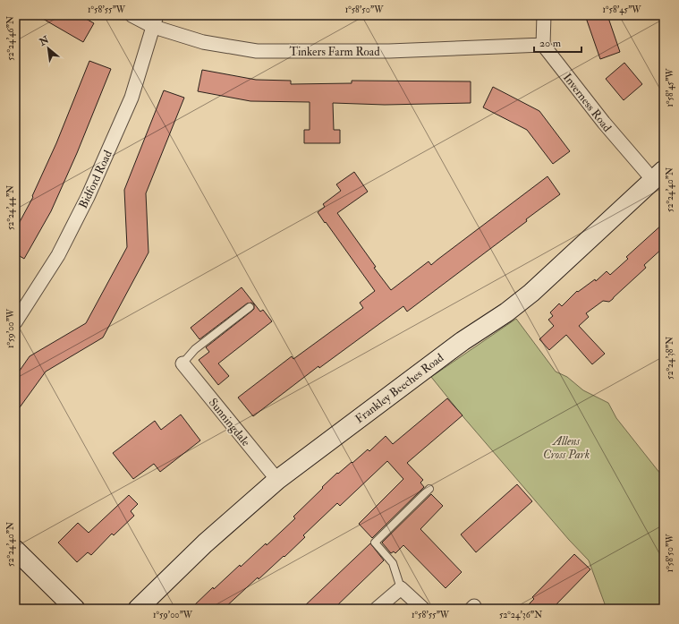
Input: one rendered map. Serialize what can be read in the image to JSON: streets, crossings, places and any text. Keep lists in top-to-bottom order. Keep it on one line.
{"streets":{"street":["Tinkers Farm Road","Inverness Road","Bidford Road","Frankley Beeches Road","Sunningdale"]},"crossings":[["Tinkers Farm Road","Inverness Road"],["Tinkers Farm Road","Bidford Road"],["Inverness Road","Frankley Beeches Road"],["Frankley Beeches Road","Sunningdale"]],"parks":["Allens Cross Park"],"scale_bar":"20 m","north":"top left","coordinates":["1°58'55\"W","1°58'50\"W","1°58'45\"W","52°24'46\"N","52°24'40\"N","52°24'44\"N","1°59'00\"W","52°24'38\"N","52°24'36\"N"]}
